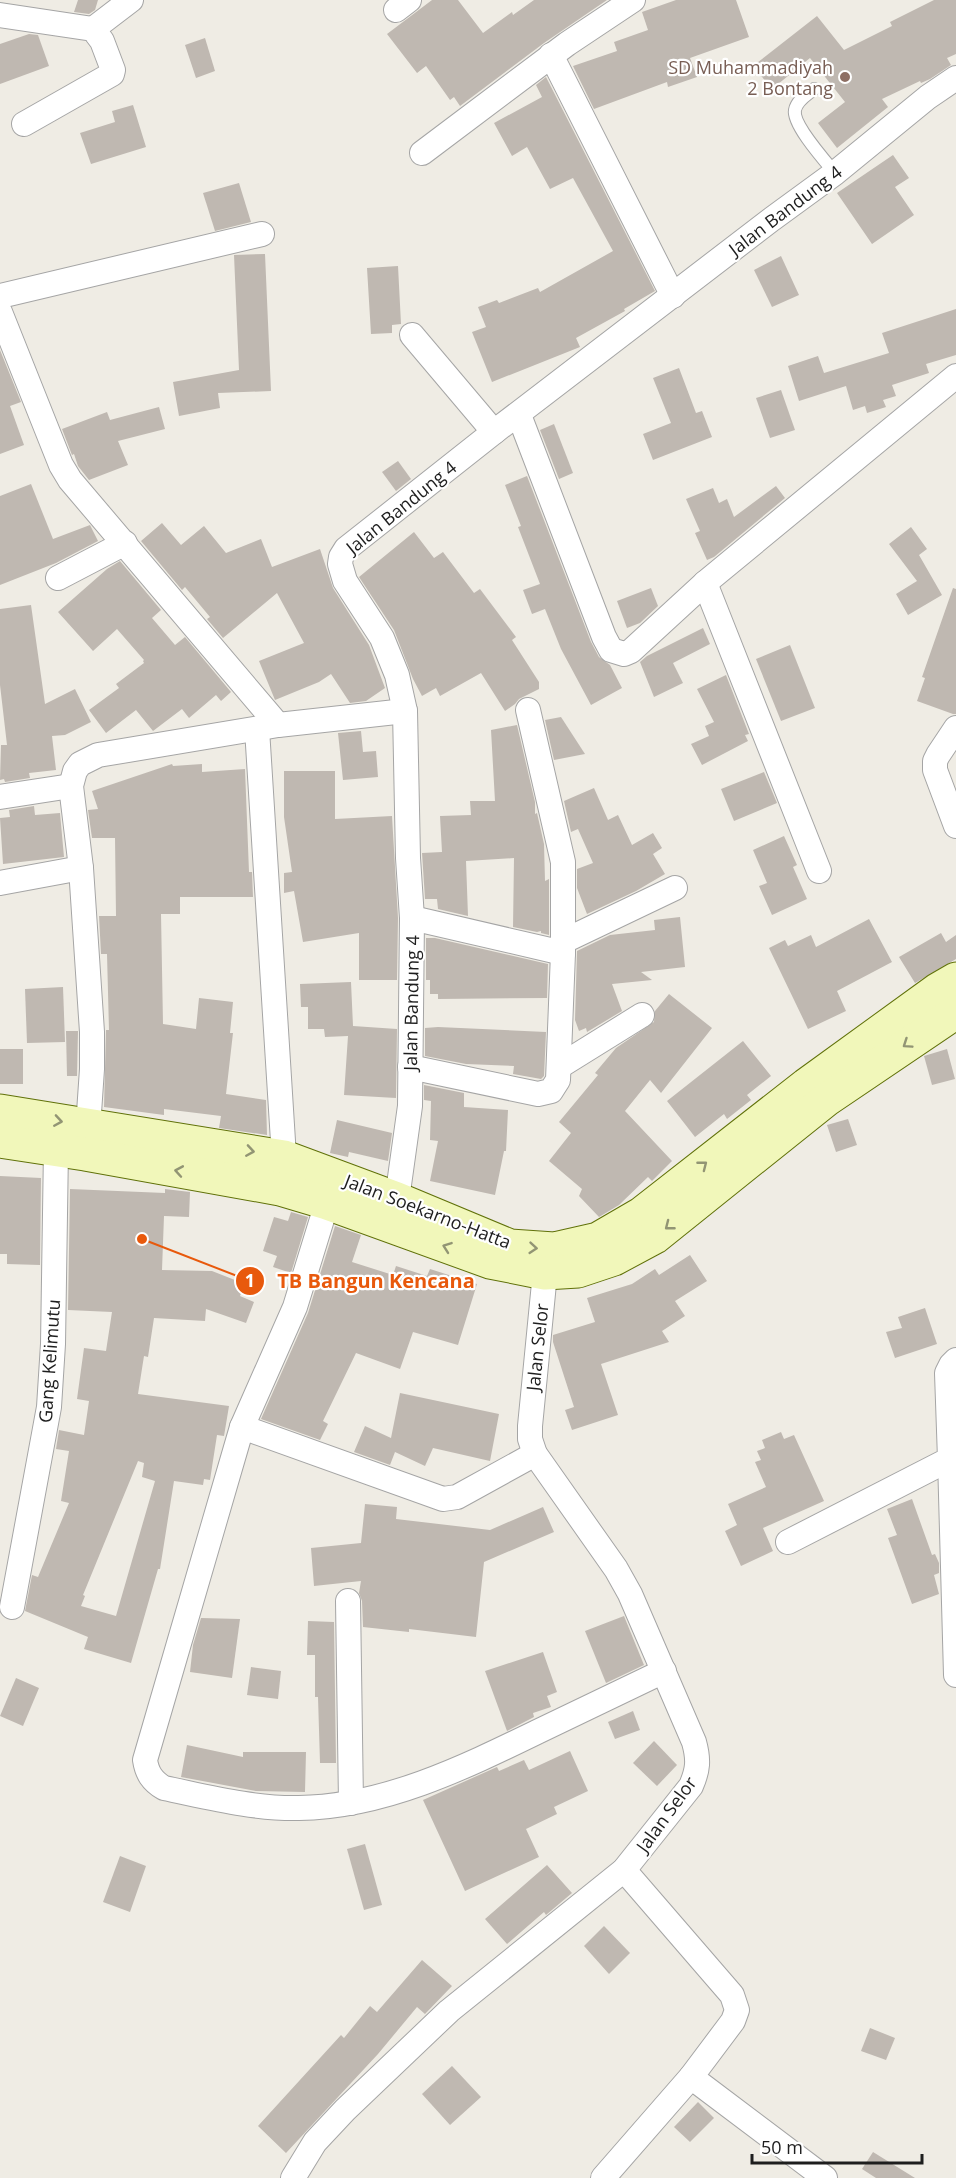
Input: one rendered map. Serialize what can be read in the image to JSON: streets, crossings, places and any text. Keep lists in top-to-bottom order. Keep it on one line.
{"streets":{"main road":["Jalan Soekarno-Hatta"],"street":["Jalan Bandung 4","Jalan Selor","Gang Kelimutu"]},"crossings":[["Jalan Bandung 4","Jalan Soekarno-Hatta"],["Jalan Soekarno-Hatta","Jalan Selor"],["Jalan Soekarno-Hatta","Gang Kelimutu"]],"places":["SD Muhammadiyah 2 Bontang","TB Bangun Kencana"],"scale_bar":"50 m"}
